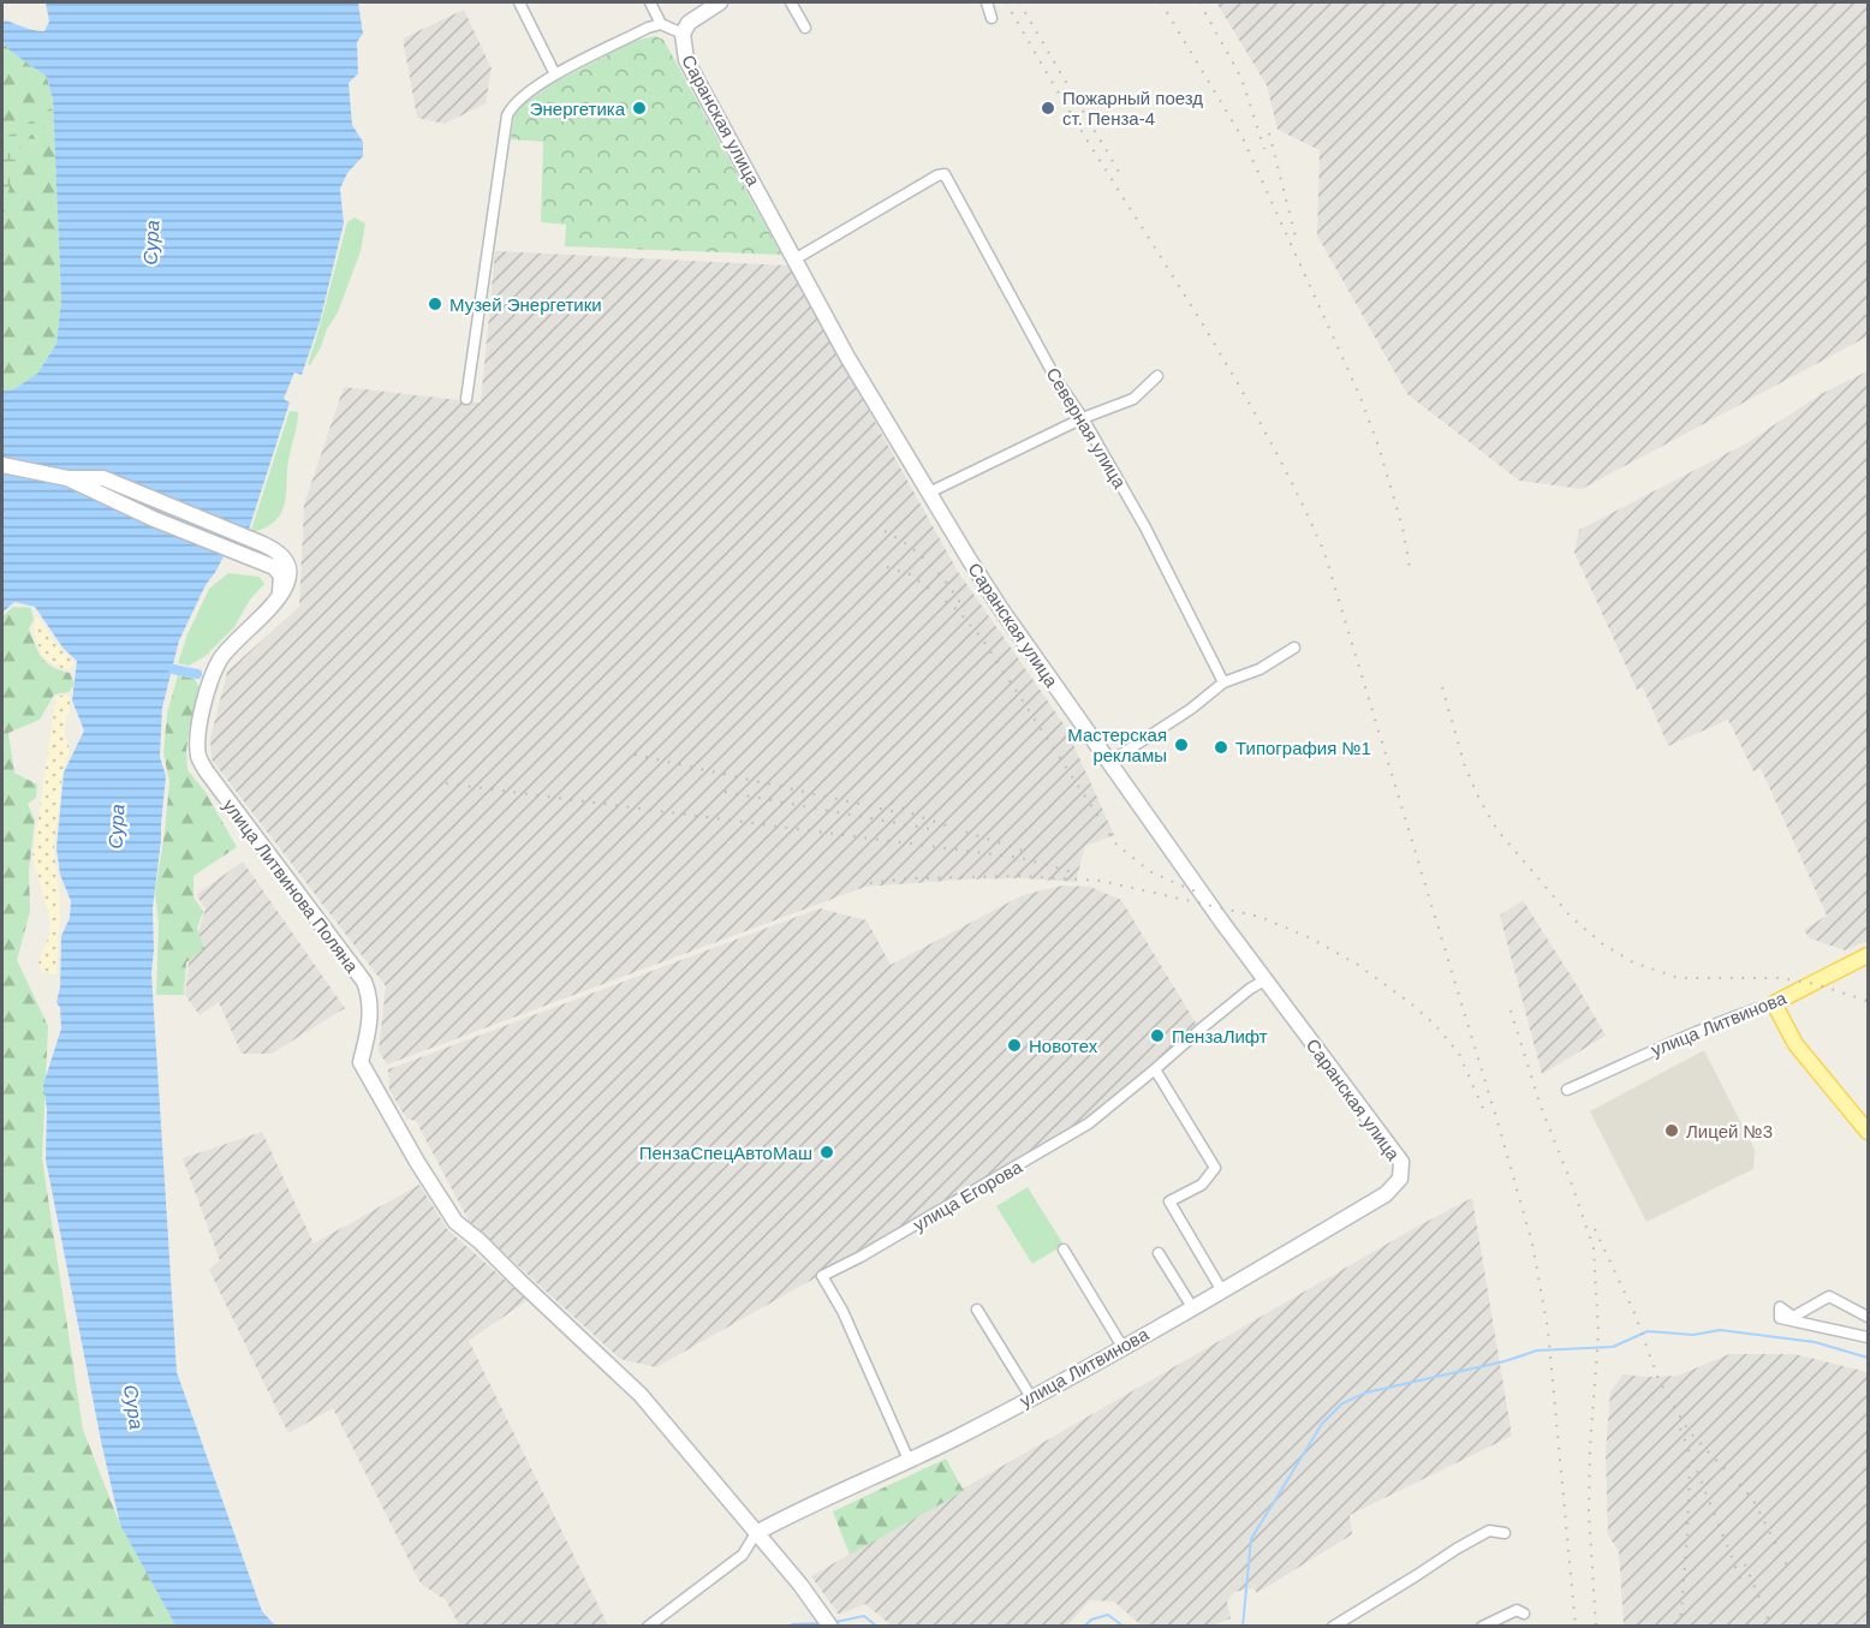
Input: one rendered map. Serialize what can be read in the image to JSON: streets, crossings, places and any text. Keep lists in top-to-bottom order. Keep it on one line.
{"streets":{"main road":["Саранская улица","улица Литвинова Поляна","улица Литвинова"],"street":["Северная улица","улица Егорова"]},"crossings":[["Саранская улица","Северная улица"],["Саранская улица","улица Литвинова"],["Саранская улица","улица Егорова"],["улица Литвинова Поляна","улица Литвинова"],["улица Литвинова","улица Егорова"]],"water":["Сура"],"places":["Энергетика","Пожарный поезд ст. Пенза-4","Музей Энергетики","Мастерская рекламы","Типография №1","ПензаЛифт","Новотех","Лицей №3","ПензаСпецАвтоМаш"]}
